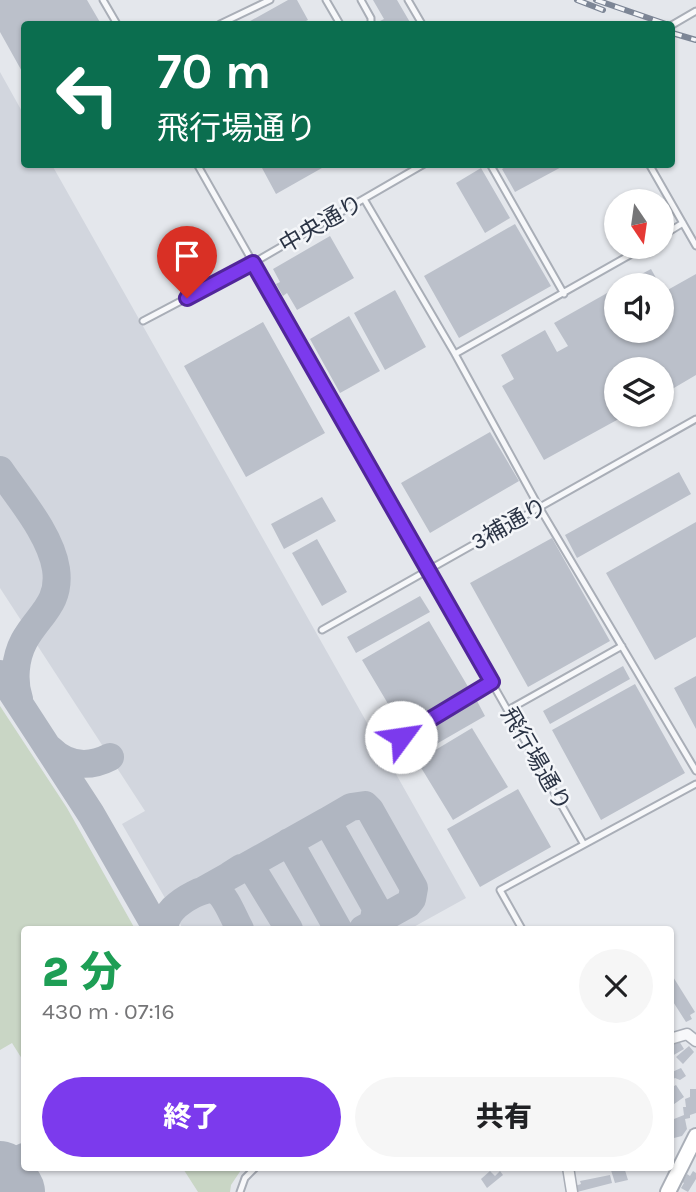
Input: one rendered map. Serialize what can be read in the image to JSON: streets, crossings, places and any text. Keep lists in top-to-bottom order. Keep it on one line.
{"streets":{"lane":["中央通り","3補通り","飛行場通り"]},"crossings":[["中央通り","飛行場通り"],["3補通り","飛行場通り"]],"north":"bottom","page":{"turn":["70 m","飛行場通り"],"heading":["2 分","430 m · 07:16"],"buttons":["終了","共有"]}}
